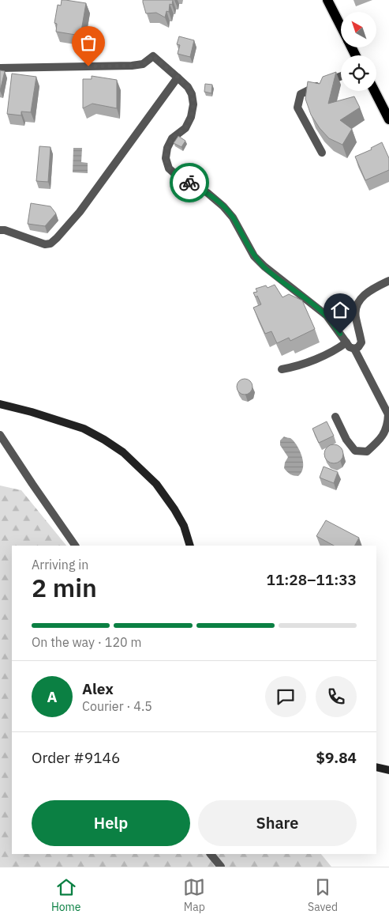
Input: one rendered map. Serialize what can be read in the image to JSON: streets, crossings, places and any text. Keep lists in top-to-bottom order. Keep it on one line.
{"north":"top left","page":{"heading":["2 min","Arriving in","11:28–11:33"],"panel":["Alex","Courier · 4.5","Order #9146","$9.84"],"bar":"On the way · 120 m","round":"A","buttons":["Help","Share"],"tabs":["Home","Map","Saved"]}}
